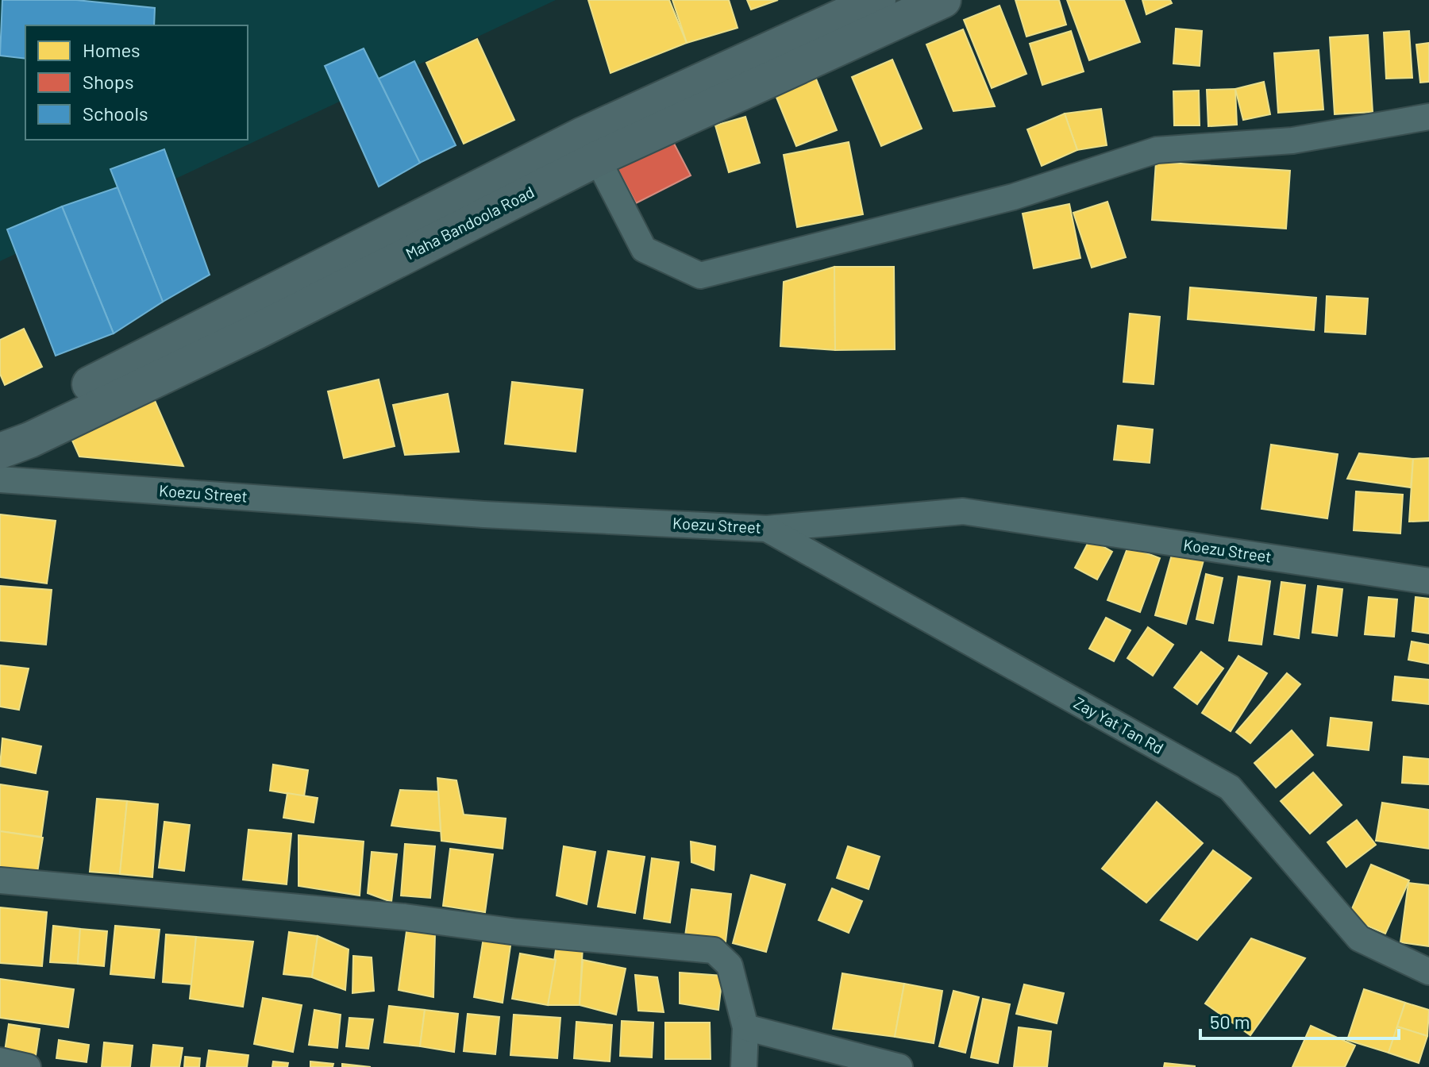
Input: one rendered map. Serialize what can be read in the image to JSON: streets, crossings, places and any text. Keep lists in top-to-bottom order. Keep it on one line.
{"streets":{"main road":["Maha Bandoola Road"],"street":["Koezu Street","Zay Yat Tan Rd"]},"crossings":[["Koezu Street","Zay Yat Tan Rd"]],"legend":["Homes","Shops","Schools"],"scale_bar":"50 m"}
